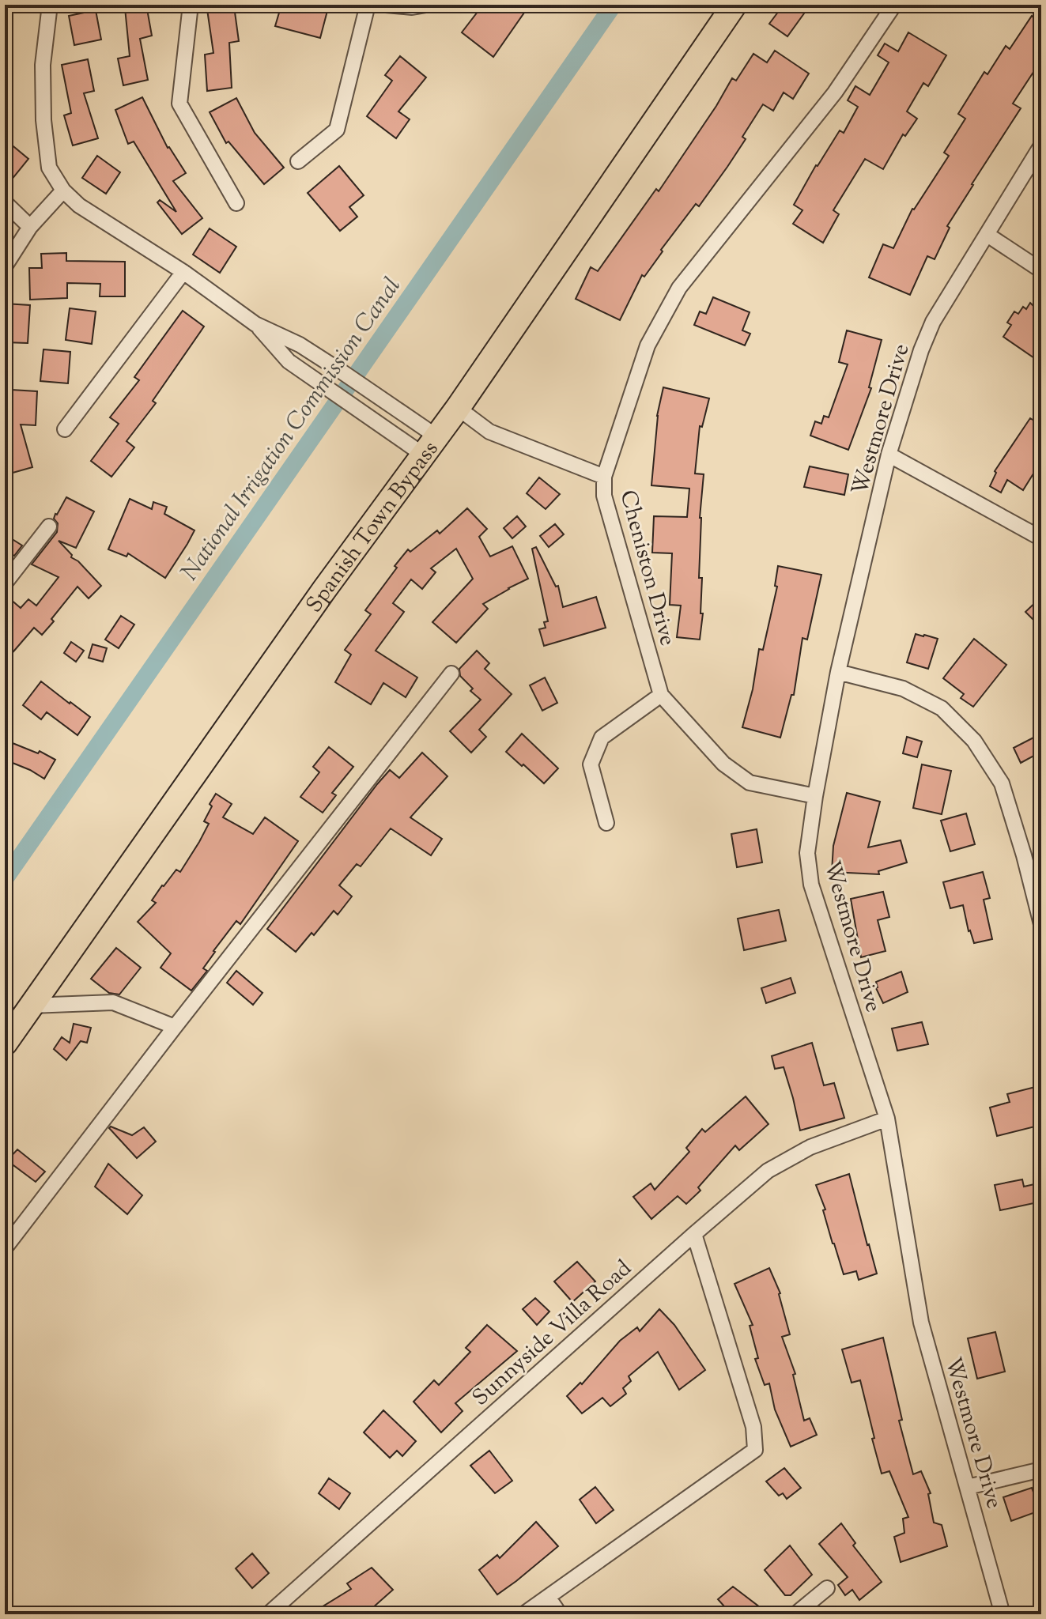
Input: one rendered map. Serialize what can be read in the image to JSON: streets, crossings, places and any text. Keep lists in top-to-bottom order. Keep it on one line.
{"streets":{"main road":["Spanish Town Bypass"],"street":["Westmore Drive","Cheniston Drive","Sunnyside Villa Road"]},"crossings":[["Westmore Drive","Cheniston Drive"],["Westmore Drive","Sunnyside Villa Road"]],"water":["National Irrigation Commission Canal"]}
